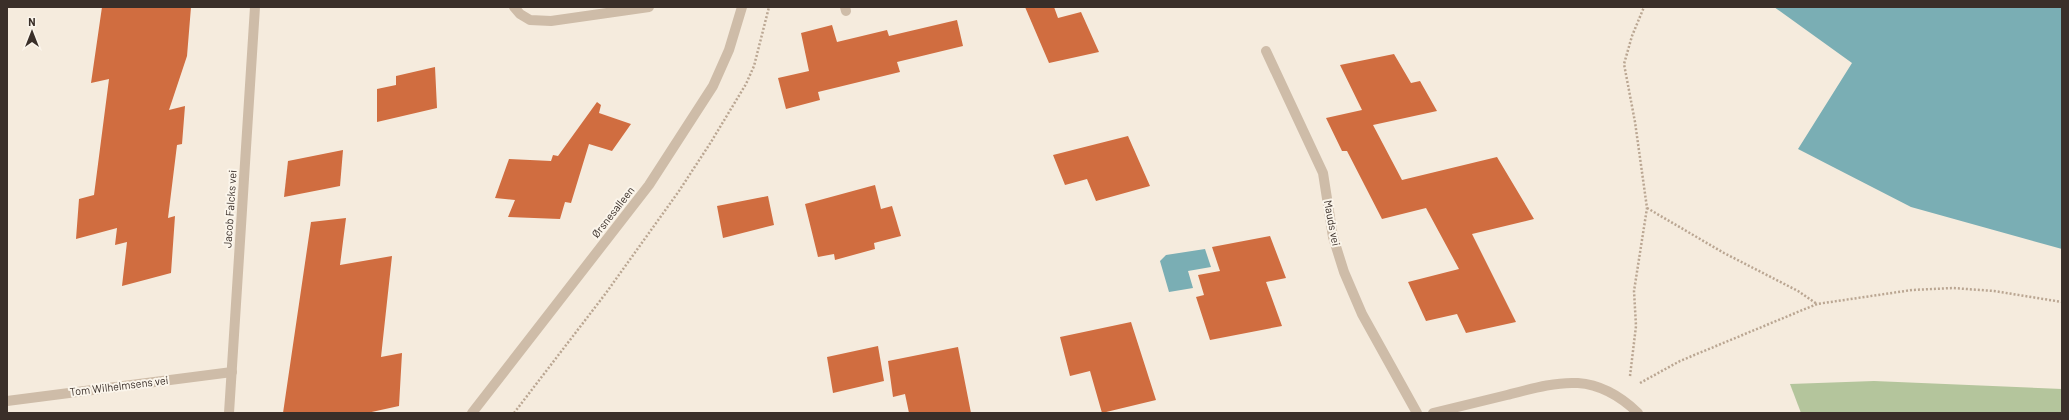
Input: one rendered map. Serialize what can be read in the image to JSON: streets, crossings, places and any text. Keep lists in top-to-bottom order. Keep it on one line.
{"streets":{"street":["Jacob Falcks vei","Ørsnesalleen","Mauds vei","Tom Wilhelmsens vei"]},"crossings":[["Jacob Falcks vei","Tom Wilhelmsens vei"]],"north":"top"}
